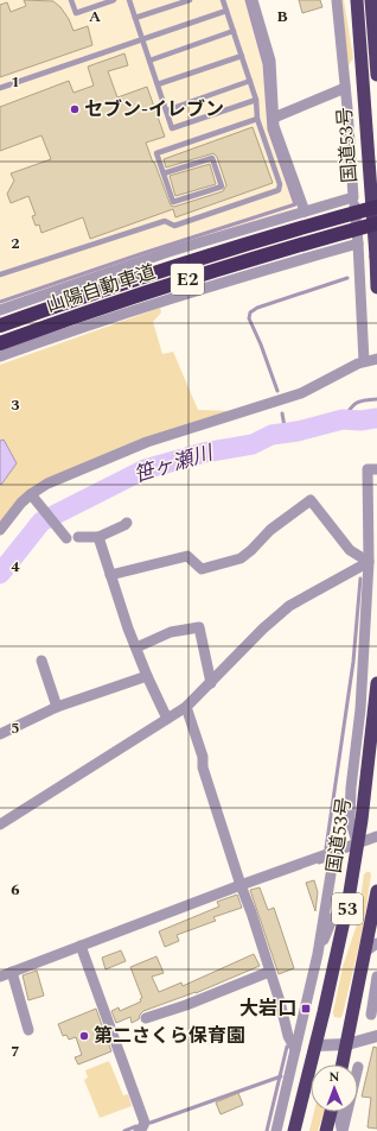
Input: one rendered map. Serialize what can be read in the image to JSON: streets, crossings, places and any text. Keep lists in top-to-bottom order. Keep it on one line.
{"streets":{"highway":["国道53号","E2","山陽自動車道","53"]},"water":["笹ヶ瀬川"],"places":{"other":["セブン-イレブン","第二さくら保育園"],"transit":["大岩口"]},"north":"top","grid":{"columns":["A","B"],"rows":["1","2","3","4","5","6","7"]}}
